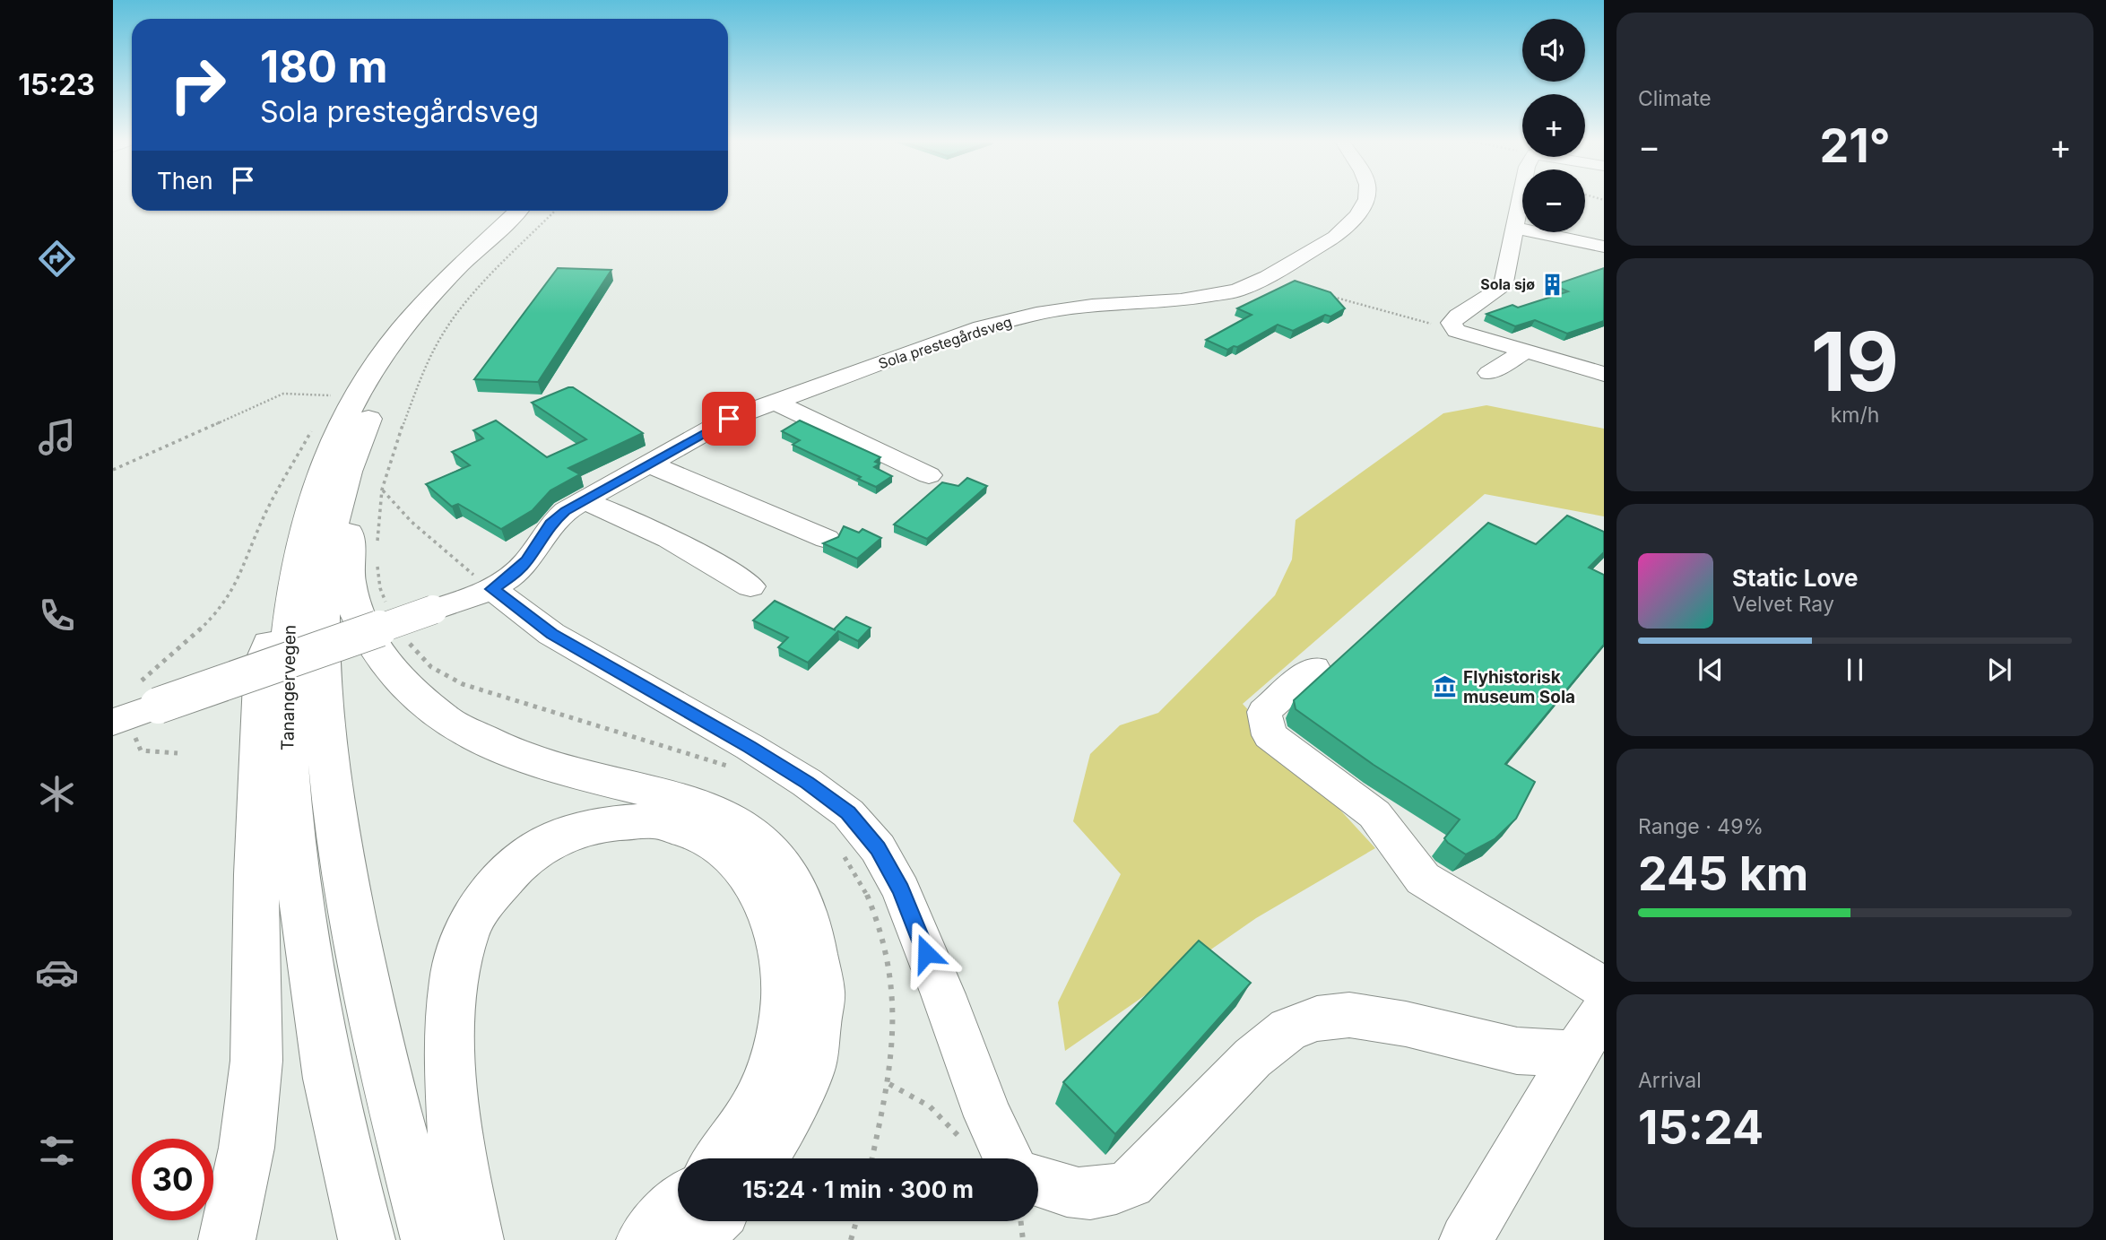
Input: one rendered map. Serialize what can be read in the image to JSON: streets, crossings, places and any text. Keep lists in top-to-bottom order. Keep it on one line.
{"streets":{"highway":["Tanangervegen"],"street":["Sola prestegårdsveg"]},"places":{"building":["Sola sjø"],"museum":["Flyhistorisk museum Sola"]},"page":{"tabs":"15:23","tile":["Climate",["19","km/h"],["Range · 49%","245 km"],["Arrival","15:24"]],"map_buttons":["+","−"],"turn":["180 m","Sola prestegårdsveg"],"heat":["−","21°","+"],"then":"Then","song":["Static Love","Velvet Ray"],"limit":"30","trip":"15:24 · 1 min · 300 m"}}
